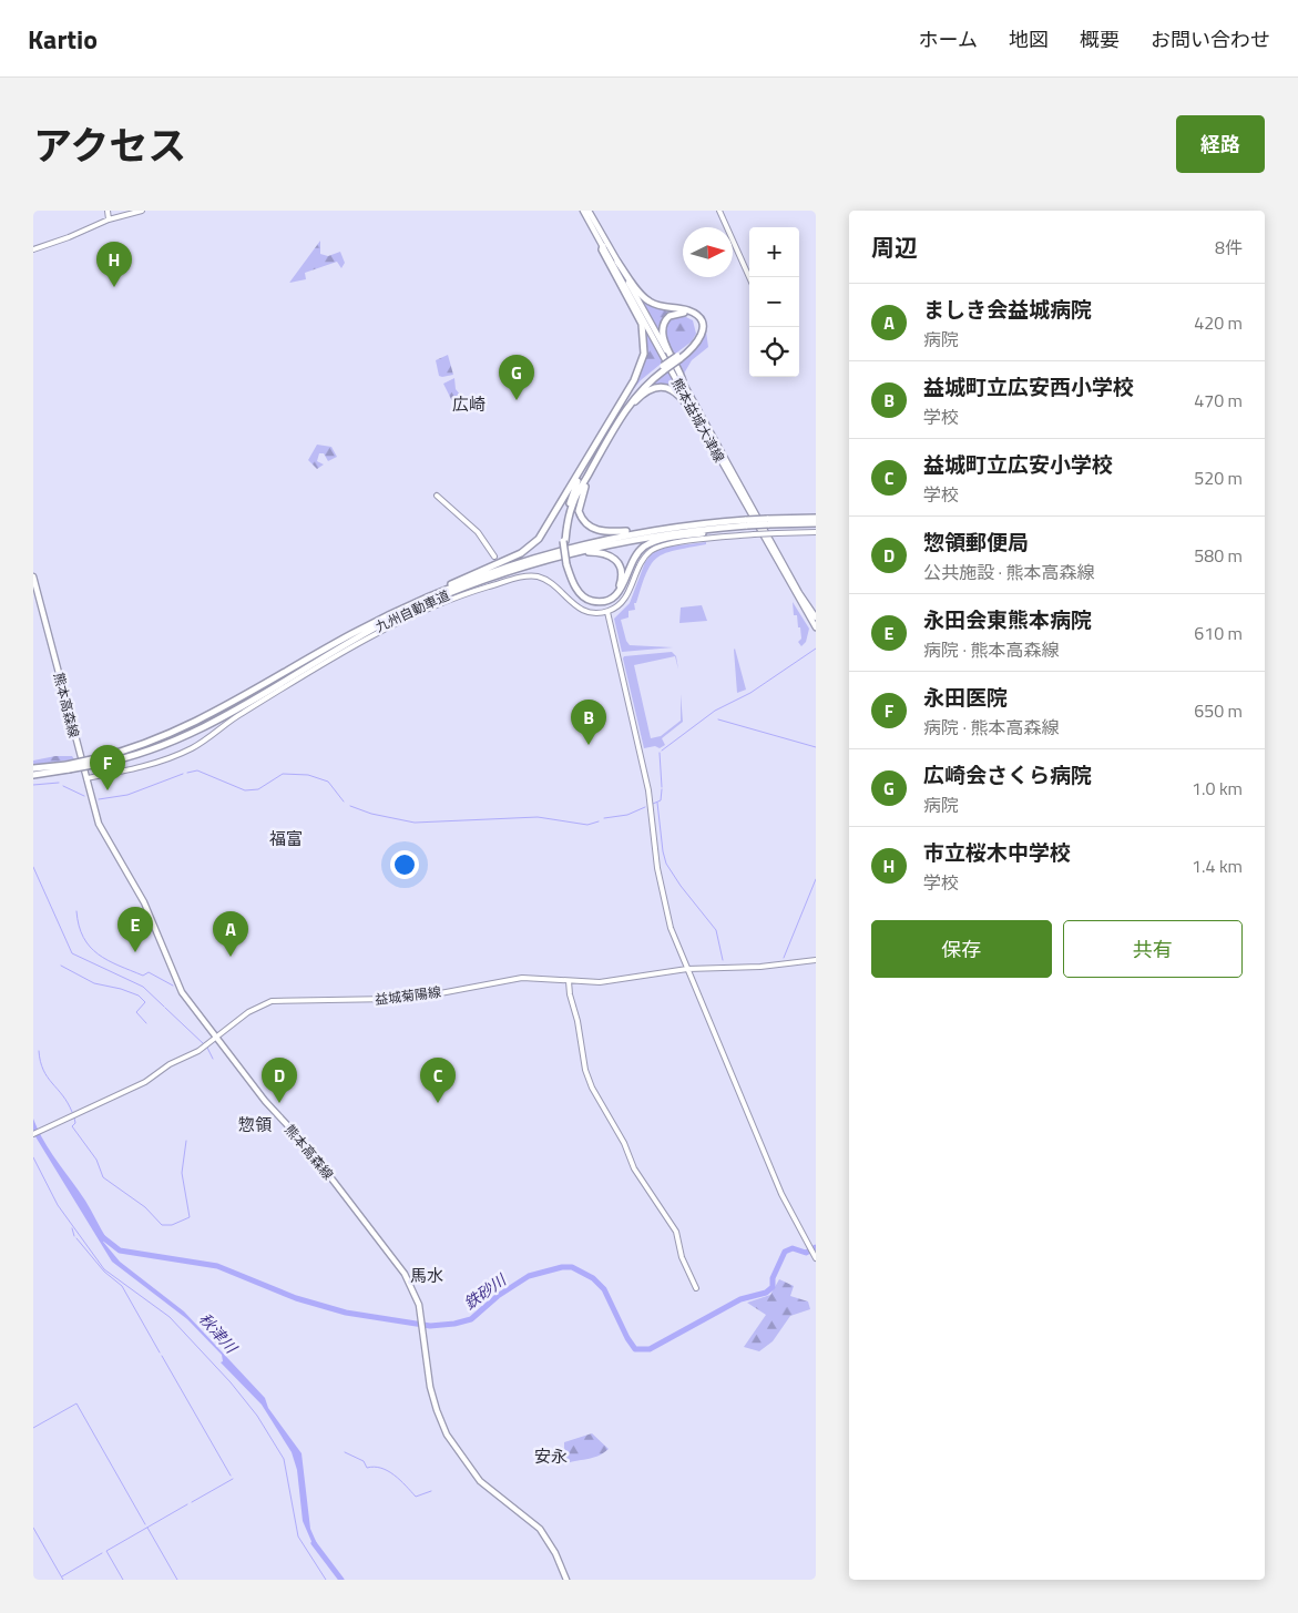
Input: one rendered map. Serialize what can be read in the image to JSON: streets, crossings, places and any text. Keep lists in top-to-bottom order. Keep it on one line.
{"streets":{"highway":["九州自動車道"],"main road":["熊本益城大津線","熊本高森線"],"street":["益城菊陽線"]},"crossings":[["熊本高森線","益城菊陽線"]],"districts":["広崎","福富","惣領","馬水","安永"],"water":["鉄砂川","秋津川"],"north":"right","page":{"header":"Kartio","nav":["ホーム","地図","概要","お問い合わせ"],"title":"アクセス","buttons":["経路",["保存","共有"]],"heading":["周辺","8件"],"map_buttons":["+","−"],"pins":["H","G","B","F","E","A","C","D"],"list":[{"mark":"A","name":"ましき会益城病院","note":"病院","value":"420 m"},{"mark":"B","name":"益城町立広安西小学校","note":"学校","value":"470 m"},{"mark":"C","name":"益城町立広安小学校","note":"学校","value":"520 m"},{"mark":"D","name":"惣領郵便局","note":"公共施設 · 熊本高森線","value":"580 m"},{"mark":"E","name":"永田会東熊本病院","note":"病院 · 熊本高森線","value":"610 m"},{"mark":"F","name":"永田医院","note":"病院 · 熊本高森線","value":"650 m"},{"mark":"G","name":"広崎会さくら病院","note":"病院","value":"1.0 km"},{"mark":"H","name":"市立桜木中学校","note":"学校","value":"1.4 km"}]}}
